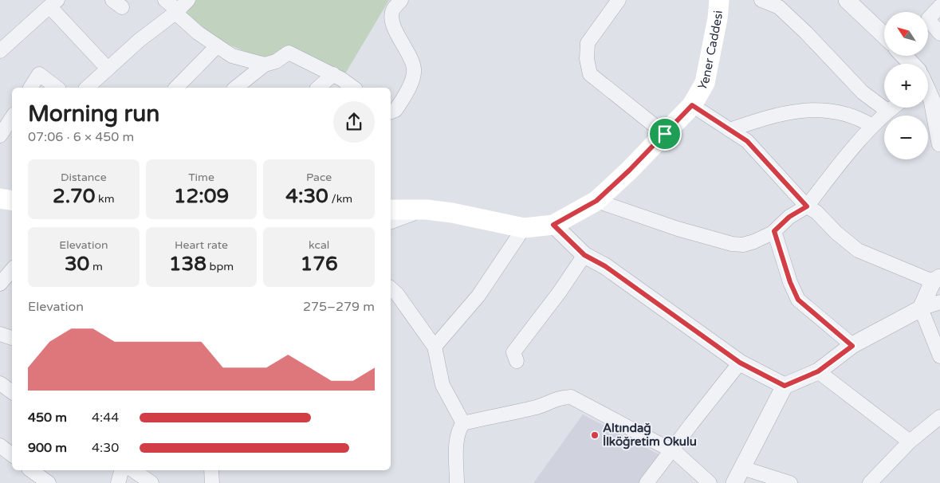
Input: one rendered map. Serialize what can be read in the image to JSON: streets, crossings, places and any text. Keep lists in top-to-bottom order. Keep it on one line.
{"streets":{"main road":["Yener Caddesi"]},"places":["Altındağ İlköğretim Okulu"],"north":"top left","page":{"map_buttons":["+","−"],"heading":["Morning run","07:06 · 6 × 450 m"],"stats":[["Distance","2.70 km"],["Time","12:09"],["Pace","4:30 /km"],["Elevation","30 m"],["Heart rate","138 bpm"],["kcal","176"]],"chart":["Elevation","275–279 m"],"list":[{"name":"450 m","note":"4:44"},{"name":"900 m","note":"4:30"}]}}
